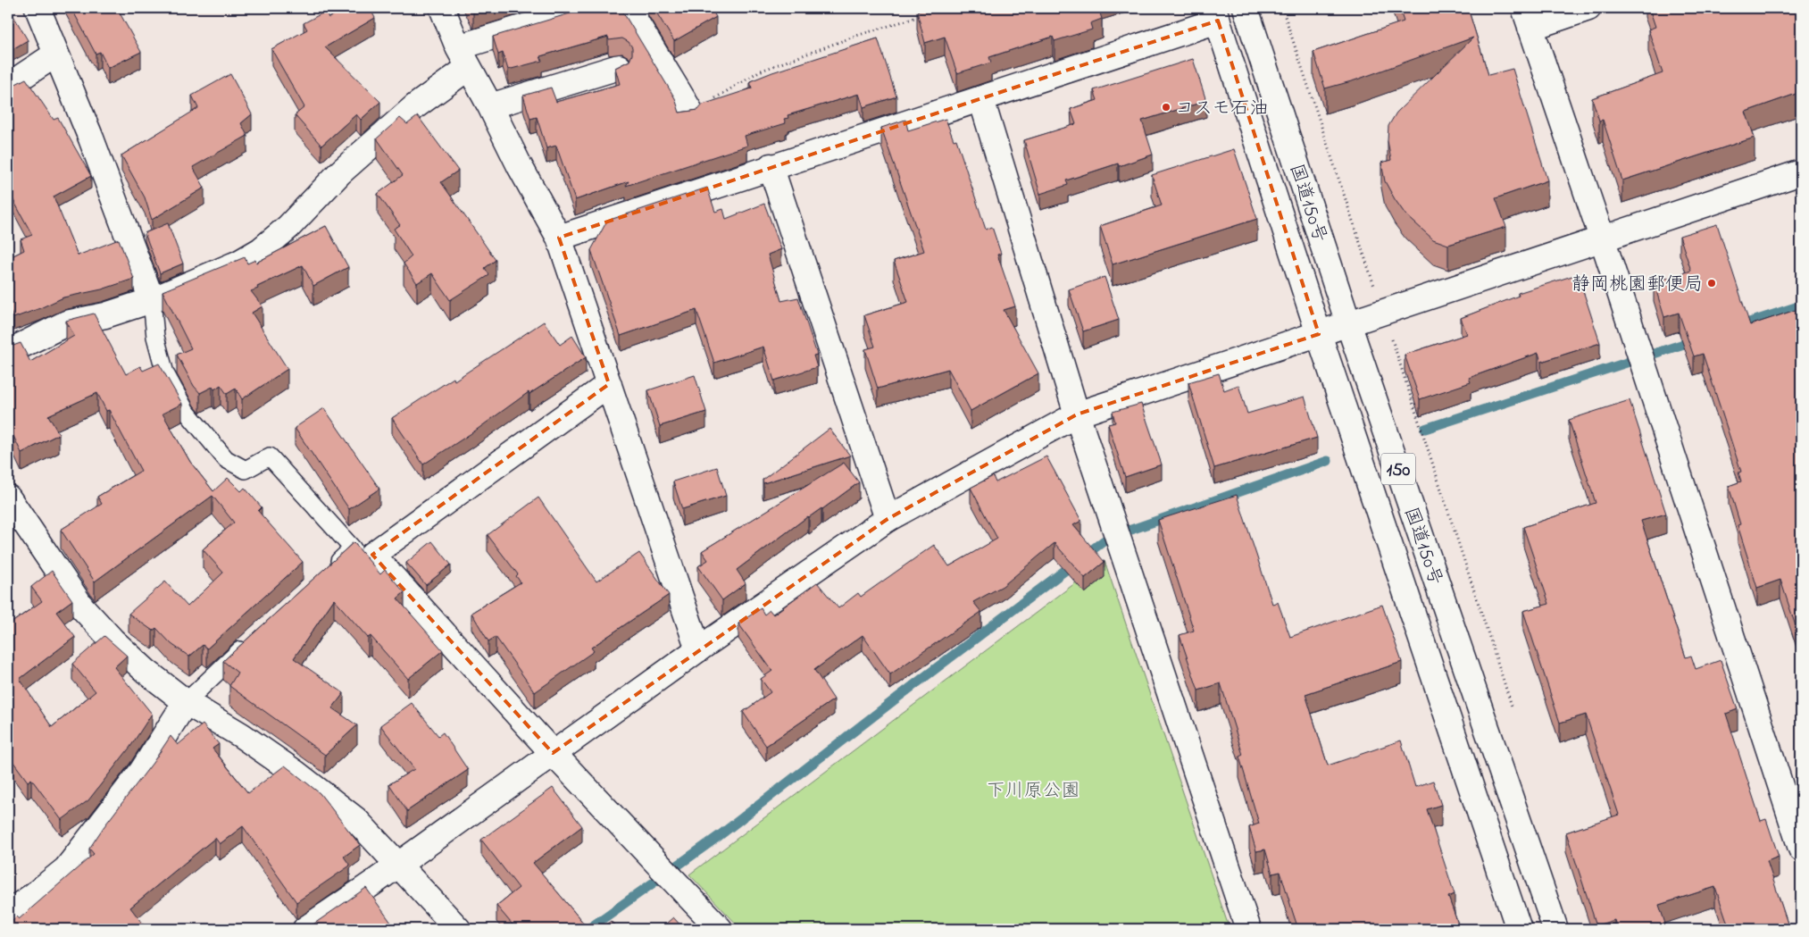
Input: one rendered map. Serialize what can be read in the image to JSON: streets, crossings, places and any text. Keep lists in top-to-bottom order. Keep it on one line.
{"streets":{"main road":["国道150号","150"]},"parks":["下川原公園"],"places":["コスモ石油","静岡桃園郵便局"]}
